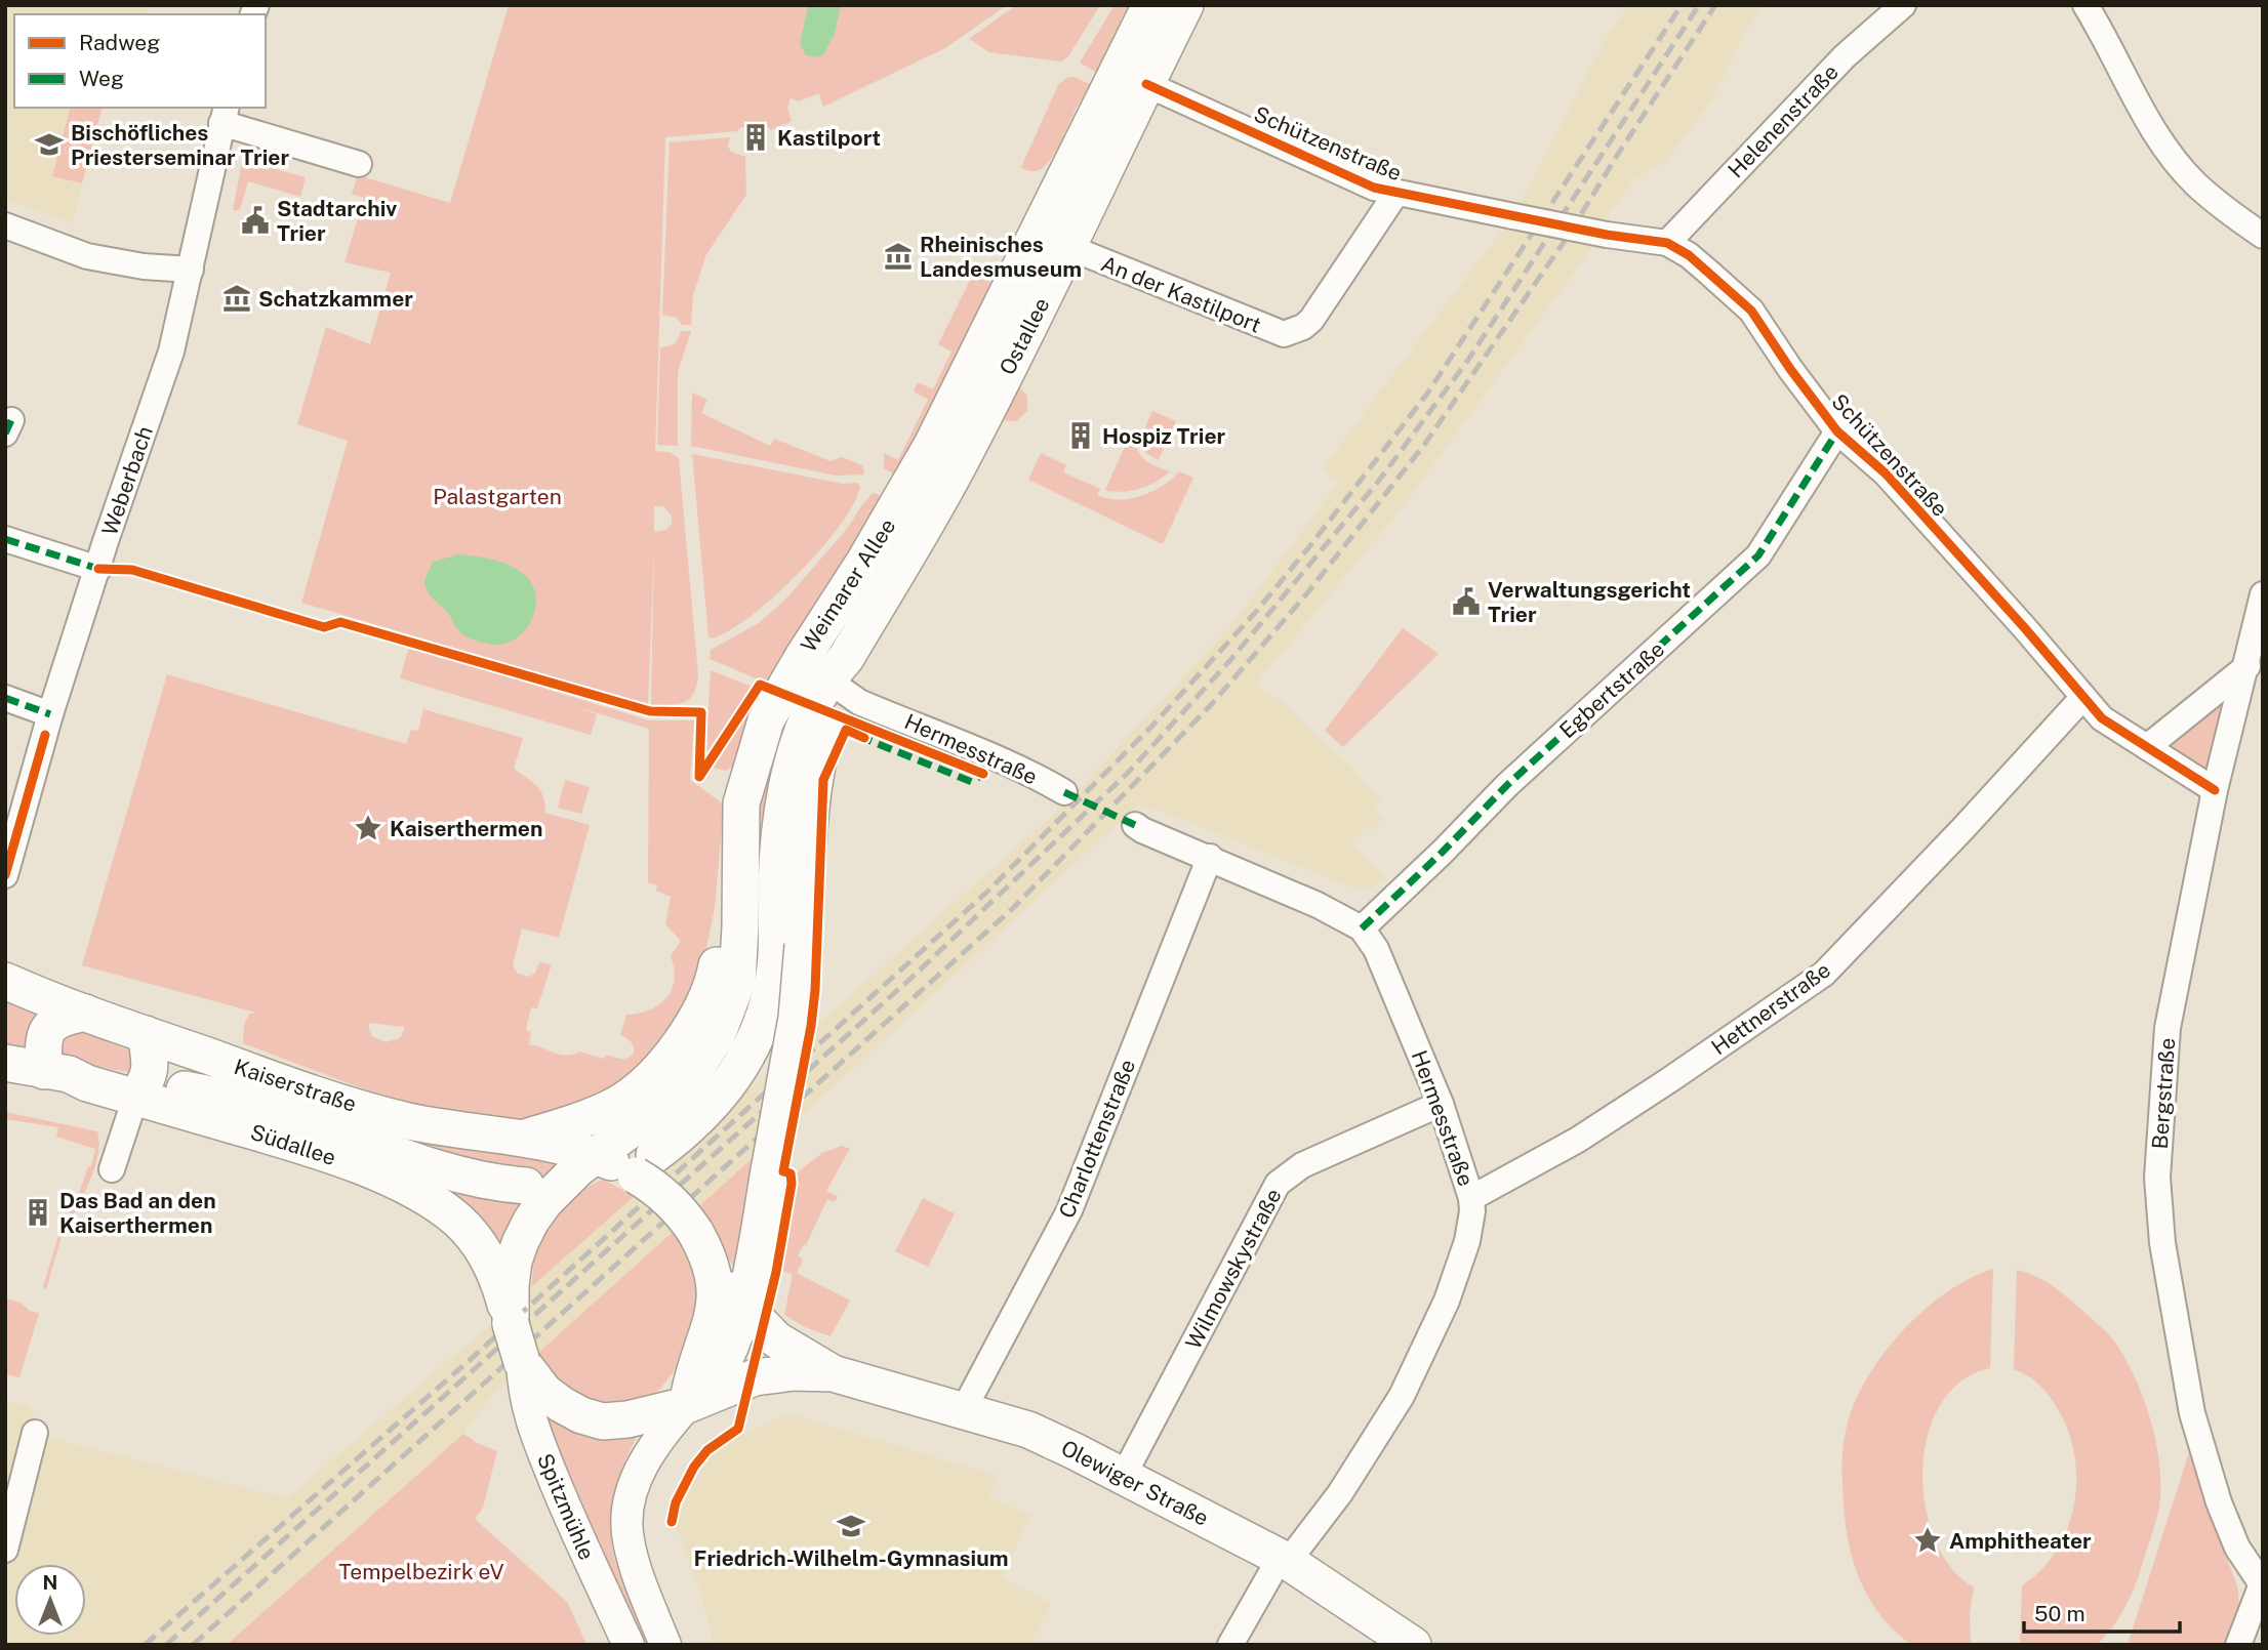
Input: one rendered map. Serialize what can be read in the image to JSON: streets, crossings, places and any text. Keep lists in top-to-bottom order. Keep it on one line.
{"streets":{"main road":["Ostallee","Weimarer Allee","Kaiserstraße","Südallee","Olewiger Straße"],"street":["Helenenstraße","Schützenstraße","An der Kastilport","Weberbach","Egbertstraße","Hermesstraße","Hettnerstraße","Bergstraße","Charlottenstraße","Wilmowskystraße","Spitzmühle"]},"crossings":[["Helenenstraße","Schützenstraße"],["Schützenstraße","An der Kastilport"],["Schützenstraße","Ostallee"],["Schützenstraße","Egbertstraße"],["Schützenstraße","Hettnerstraße"],["Schützenstraße","Bergstraße"],["An der Kastilport","Ostallee"],["Ostallee","Hermesstraße"],["Weimarer Allee","Kaiserstraße"],["Weimarer Allee","Südallee"],["Weimarer Allee","Spitzmühle"],["Egbertstraße","Hermesstraße"],["Hermesstraße","Hettnerstraße"],["Hermesstraße","Wilmowskystraße"],["Hermesstraße","Olewiger Straße"],["Kaiserstraße","Südallee"],["Kaiserstraße","Spitzmühle"],["Charlottenstraße","Olewiger Straße"],["Südallee","Spitzmühle"],["Wilmowskystraße","Olewiger Straße"]],"parks":["Palastgarten","Tempelbezirk eV"],"places":{"building":["Kastilport","Hospiz Trier","Das Bad an den Kaiserthermen"],"school or university":["Bischöfliches Priesterseminar Trier","Friedrich-Wilhelm-Gymnasium"],"public building":["Stadtarchiv Trier","Verwaltungsgericht Trier"],"museum":["Rheinisches Landesmuseum","Schatzkammer"],"place":["Kaiserthermen","Amphitheater"]},"legend":["Radweg","Weg"],"scale_bar":"50 m","north":"top"}
